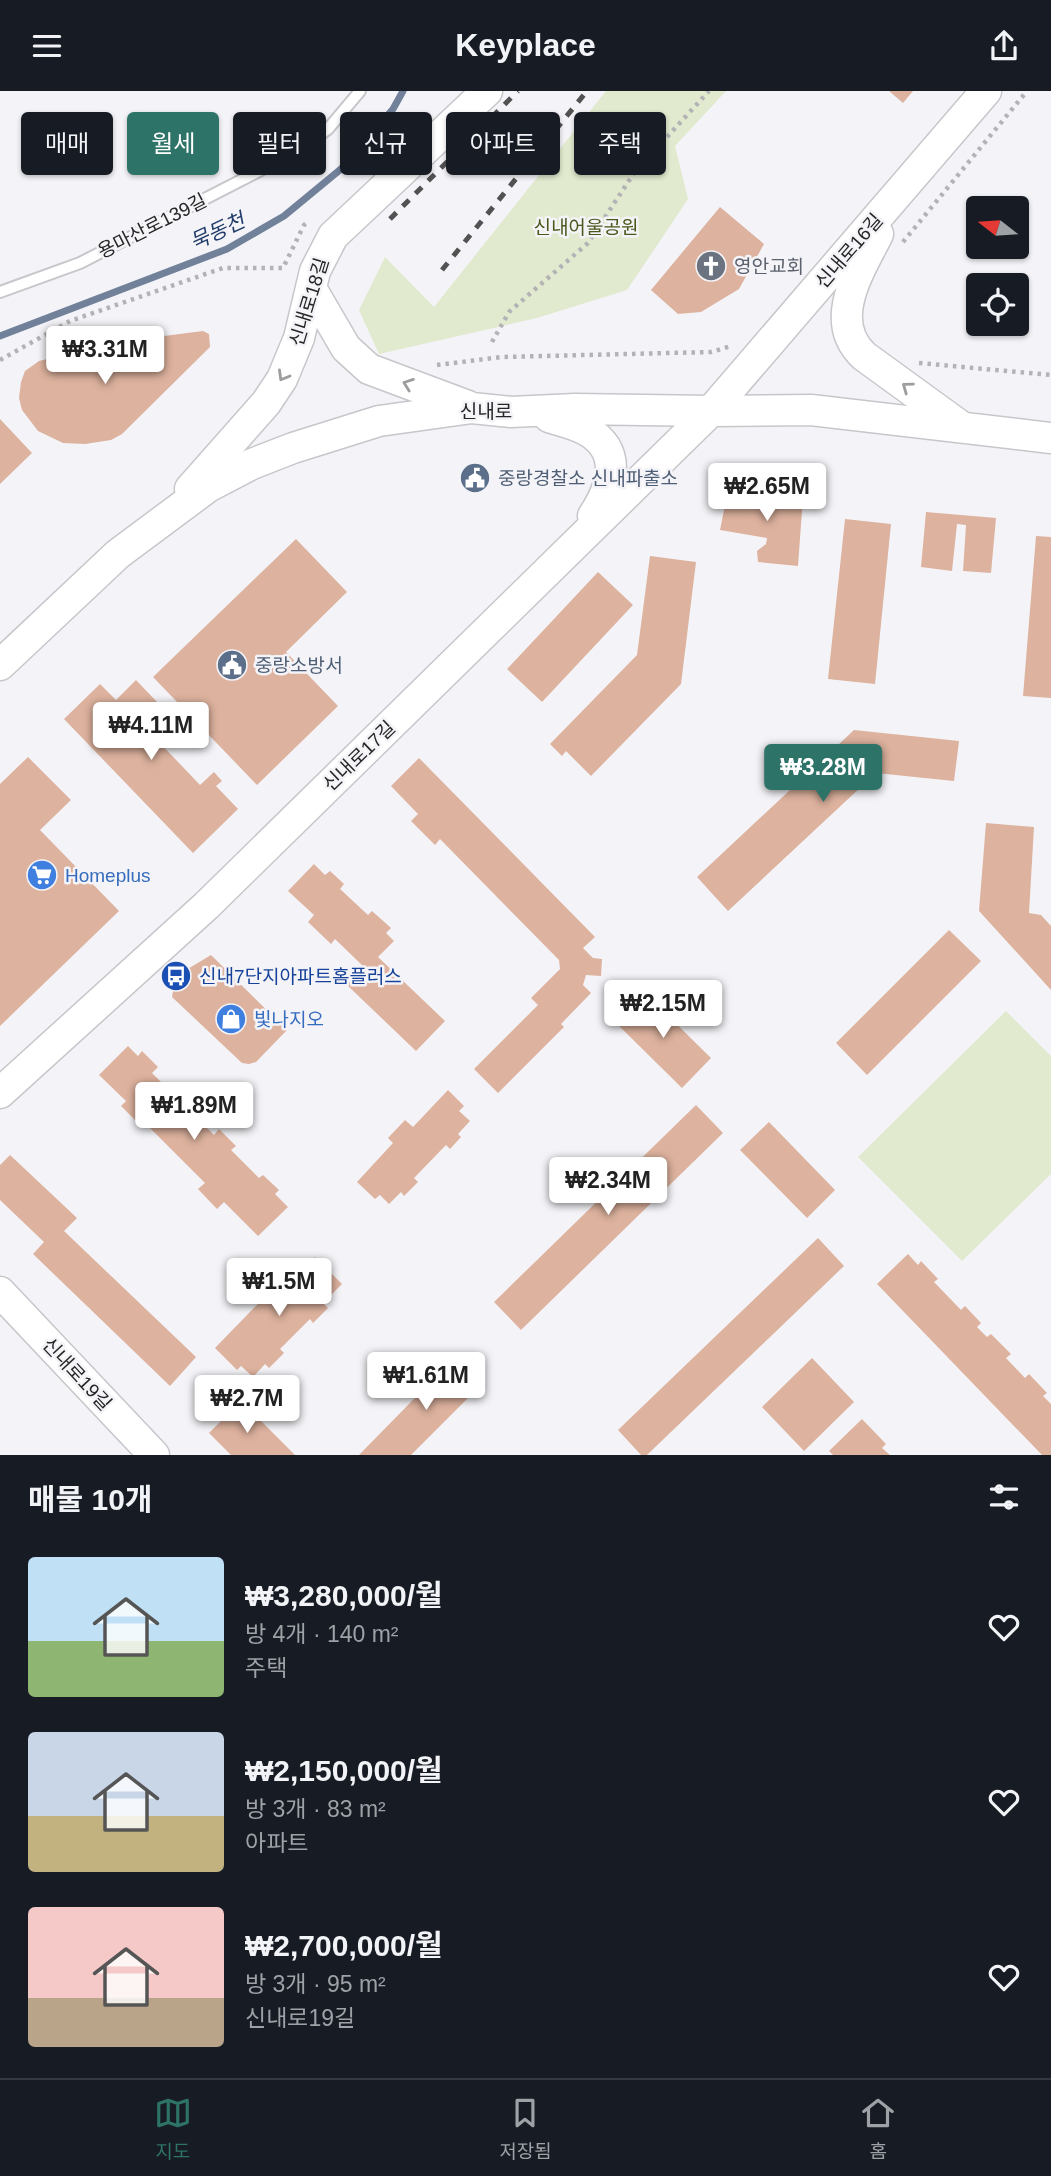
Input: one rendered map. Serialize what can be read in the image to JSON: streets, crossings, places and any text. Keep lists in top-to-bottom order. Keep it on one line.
{"streets":{"street":["신내로16길","신내로18길","신내로","신내로17길","신내로19길"],"lane":["용마산로139길"]},"crossings":[["신내로16길","신내로"],["신내로16길","신내로17길"],["신내로18길","신내로"],["신내로","신내로17길"]],"one_way":["신내로18길"],"water":["묵동천"],"parks":["신내어울공원"],"places":{"church":["영안교회"],"public building":["중랑경찰소 신내파출소","중랑소방서"],"supermarket":["Homeplus"],"bus stop":["신내7단지아파트홈플러스"],"shop":["빛나지오"]},"north":"left","page":{"header":"Keyplace","chip":["매매","월세","필터","신규","아파트","주택"],"price":["₩3.31M","₩2.65M","₩4.11M","₩3.28M","₩2.15M","₩1.89M","₩2.34M","₩1.5M","₩1.61M","₩2.7M"],"heading":"매물 10개","list":[{"name":"₩3,280,000/월","note":"방 4개 · 140 m² · 주택"},{"name":"₩2,150,000/월","note":"방 3개 · 83 m² · 아파트"},{"name":"₩2,700,000/월","note":"방 3개 · 95 m² · 신내로19길"}],"tabs":["지도","저장됨","홈"]}}
